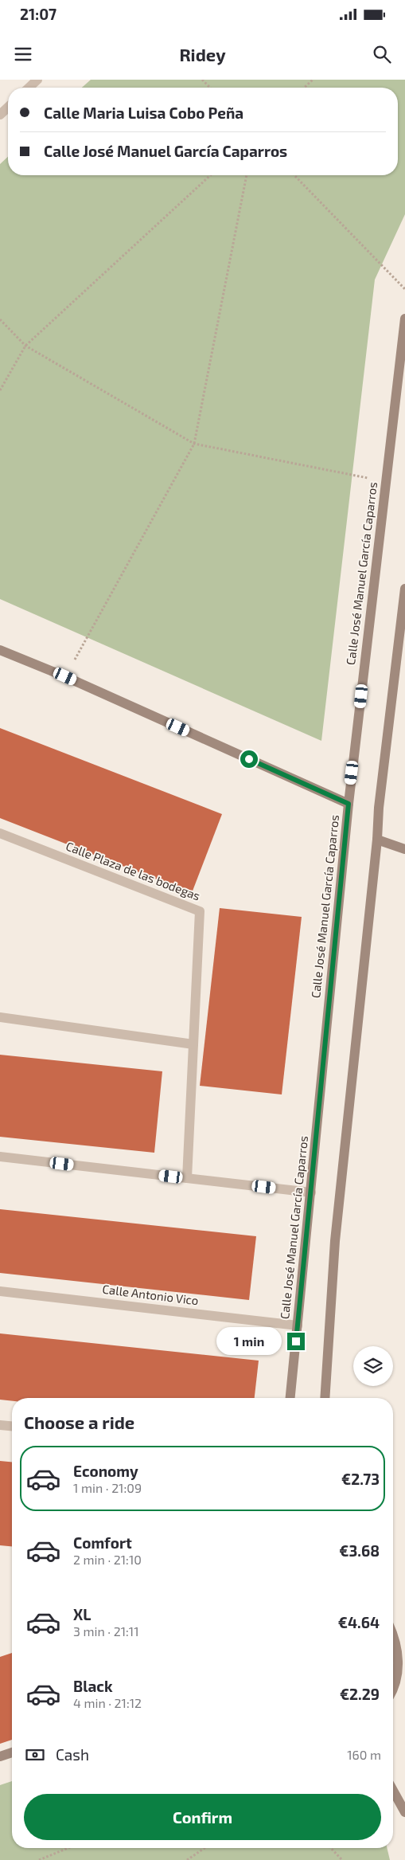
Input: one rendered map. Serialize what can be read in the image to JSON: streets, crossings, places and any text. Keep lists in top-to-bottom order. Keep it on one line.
{"streets":{"street":["Calle José Manuel García Caparros","Calle Plaza de las bodegas","Calle Antonio Vico"]},"crossings":[["Calle José Manuel García Caparros","Calle Antonio Vico"]],"page":{"status":"21:07","header":"Ridey","banner":["Calle Maria Luisa Cobo Peña","Calle José Manuel García Caparros"],"bubble":"1 min","heading":"Choose a ride","list":[{"name":"Economy","note":"1 min · 21:09","value":"€2.73"},{"name":"Comfort","note":"2 min · 21:10","value":"€3.68"},{"name":"XL","note":"3 min · 21:11","value":"€4.64"},{"name":"Black","note":"4 min · 21:12","value":"€2.29"}],"pay":["Cash","160 m"],"buttons":"Confirm"}}
